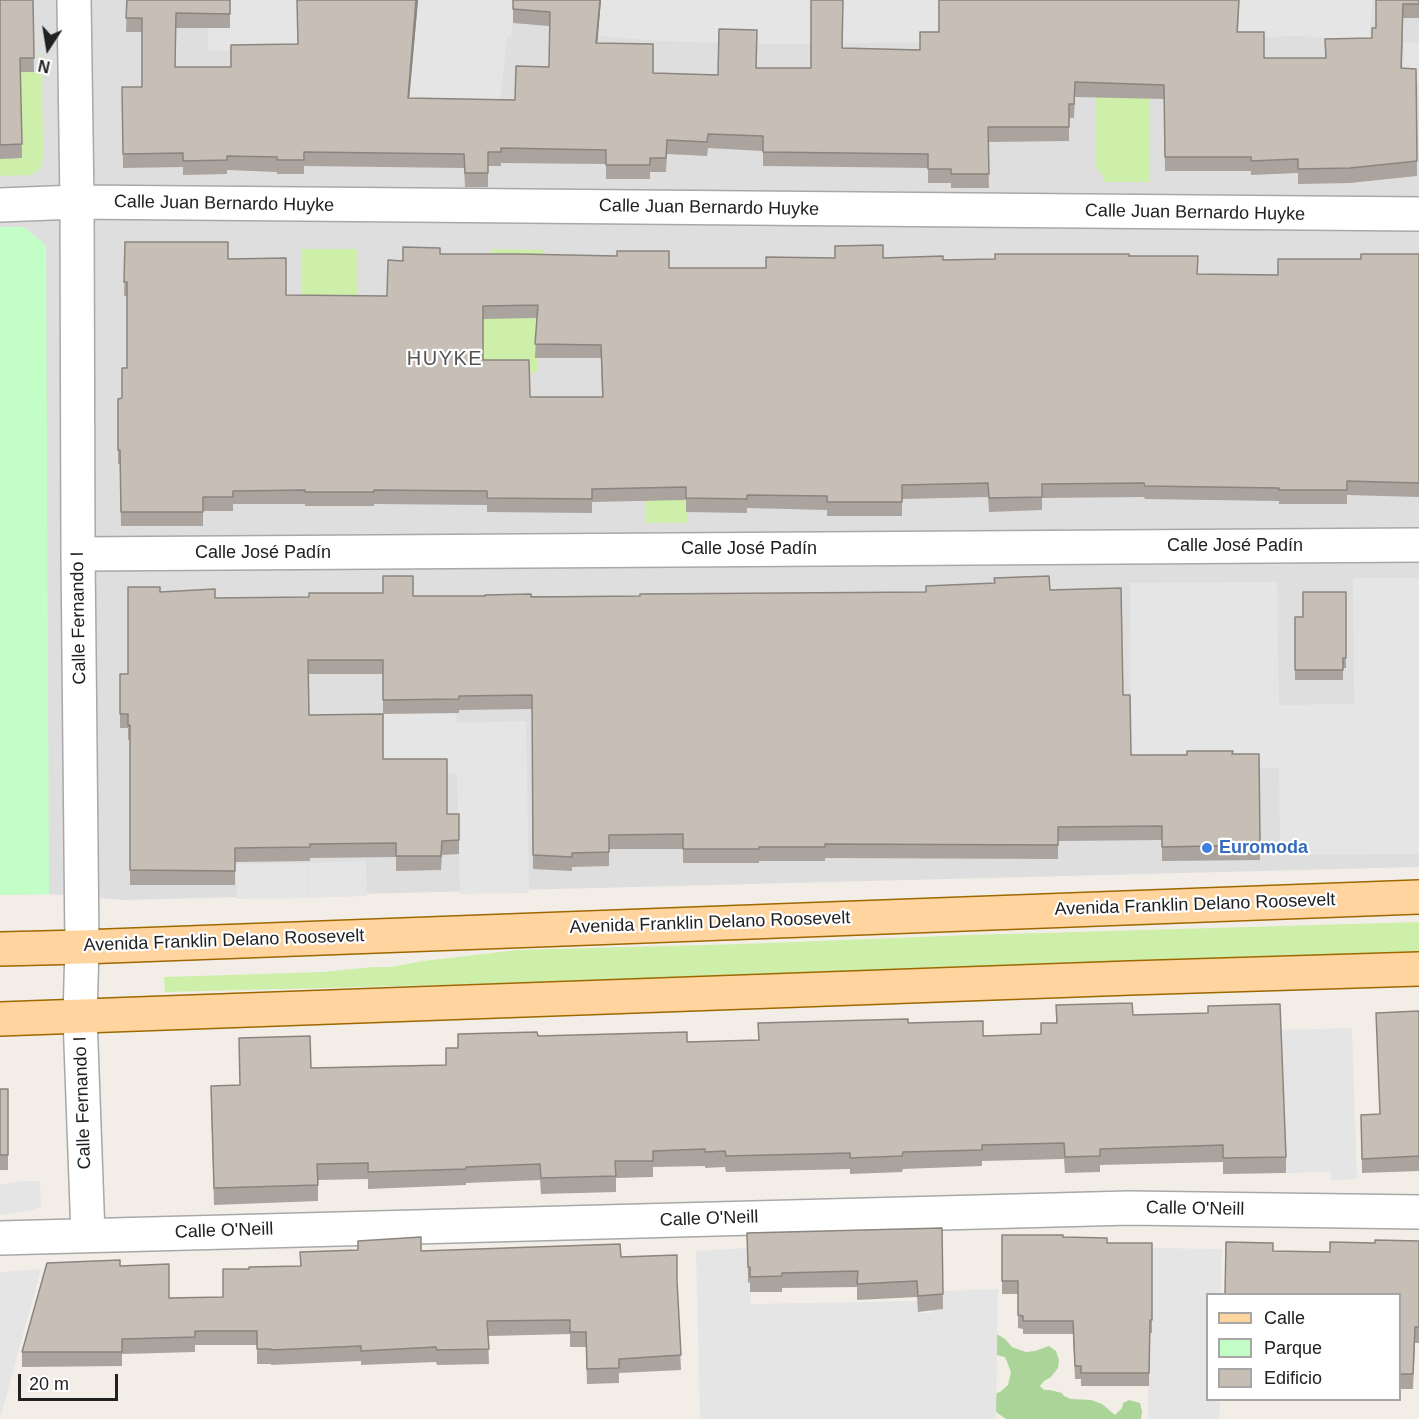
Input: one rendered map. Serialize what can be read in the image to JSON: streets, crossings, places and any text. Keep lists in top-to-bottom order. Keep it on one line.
{"streets":{"main road":["Avenida Franklin Delano Roosevelt"],"street":["Calle Juan Bernardo Huyke","Calle José Padín","Calle Fernando I","Calle O'Neill"]},"crossings":[["Calle Juan Bernardo Huyke","Calle Fernando I"],["Calle José Padín","Calle Fernando I"],["Calle Fernando I","Avenida Franklin Delano Roosevelt"],["Calle Fernando I","Calle O'Neill"]],"districts":["HUYKE"],"places":["Euromoda"],"legend":["Calle","Parque","Edificio"],"scale_bar":"20 m","north":"bottom"}
